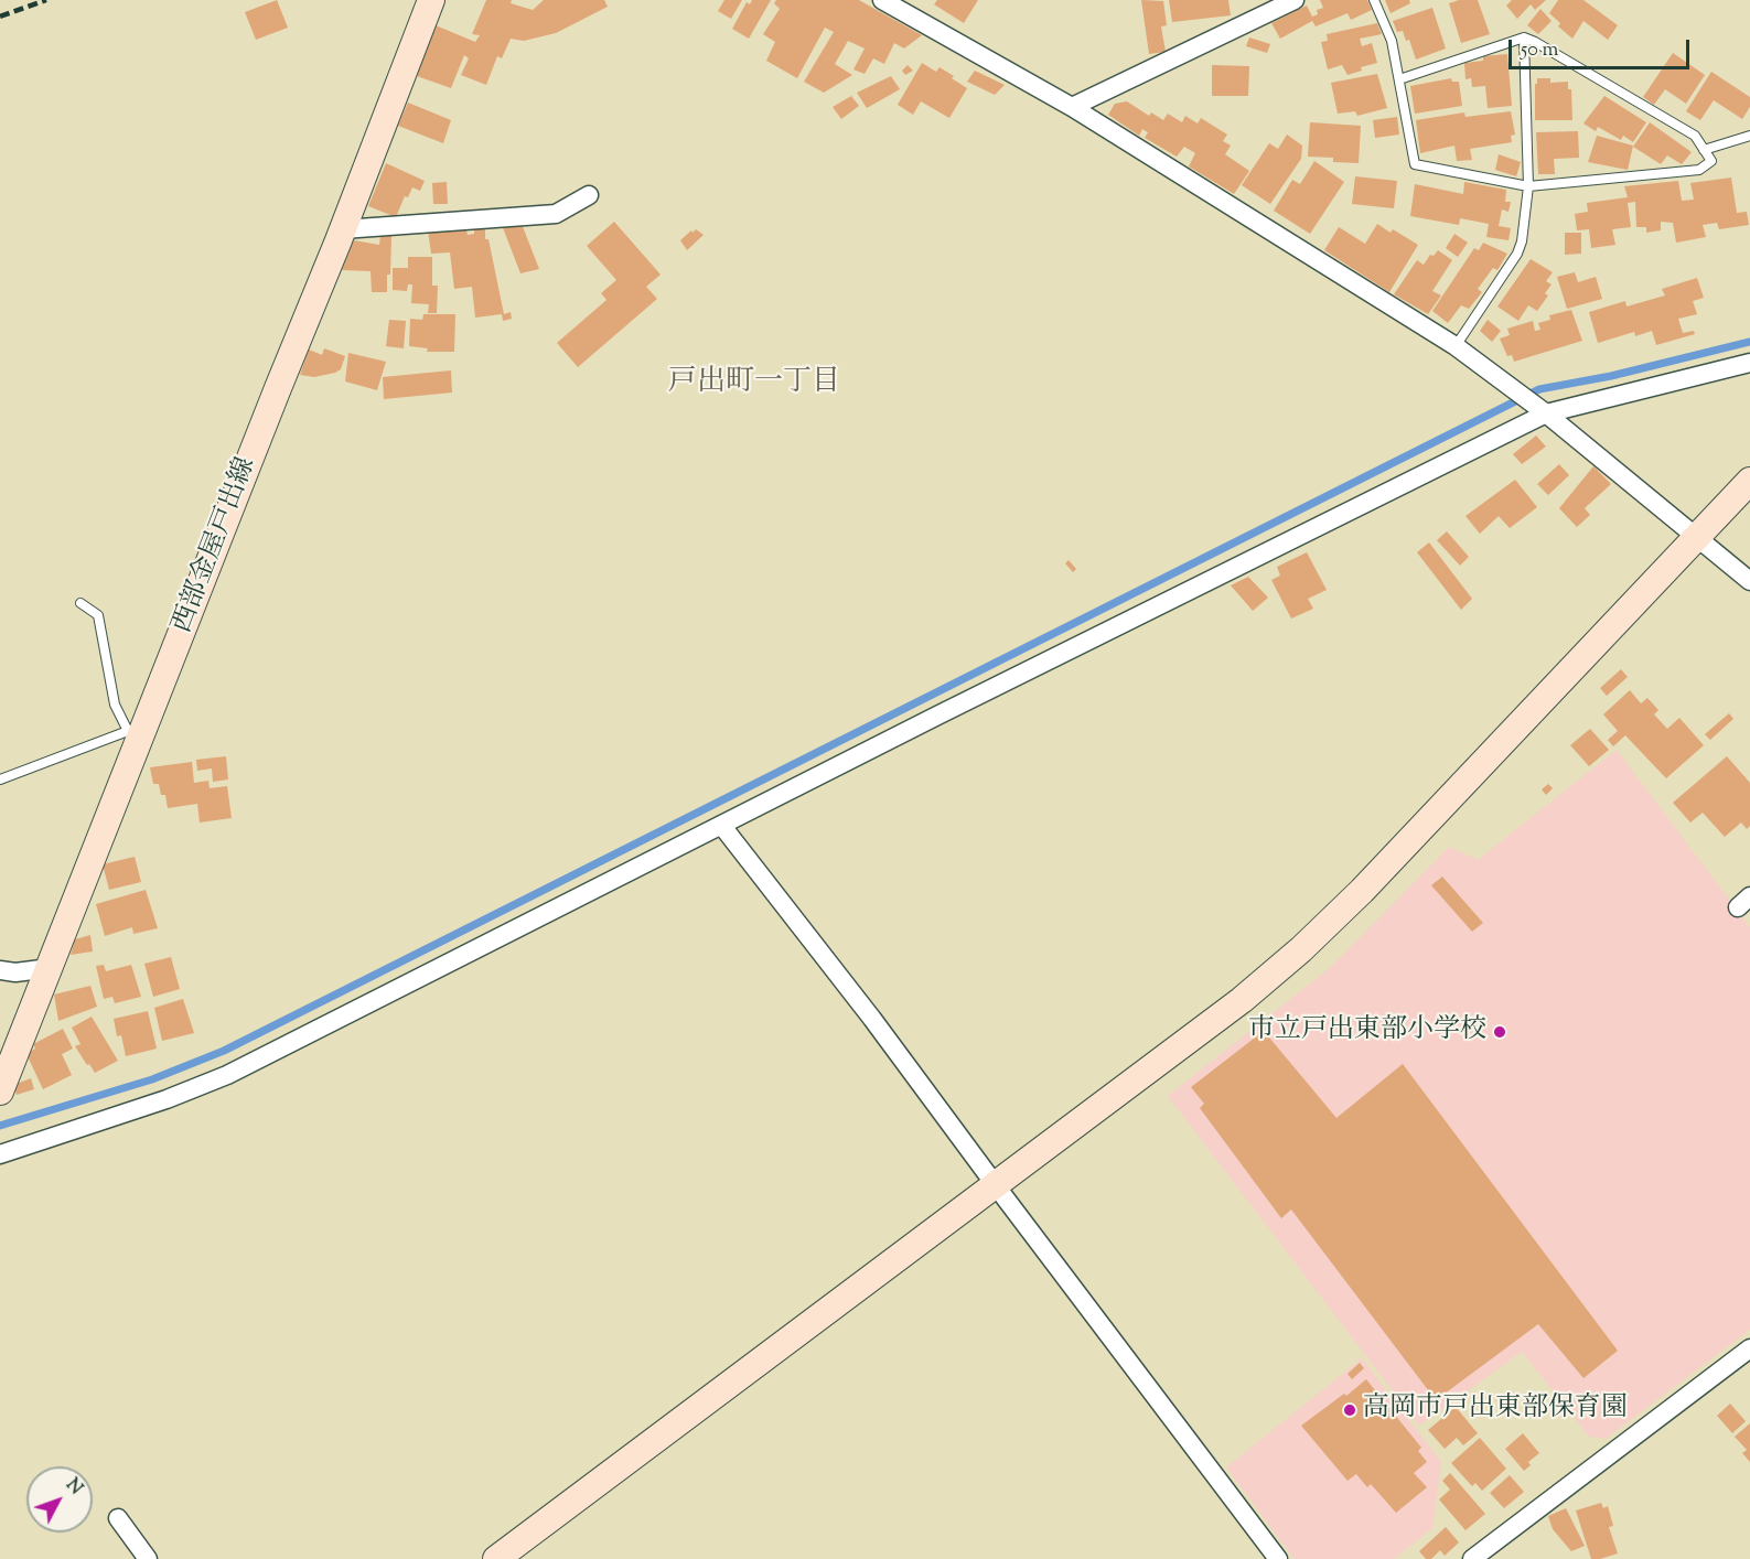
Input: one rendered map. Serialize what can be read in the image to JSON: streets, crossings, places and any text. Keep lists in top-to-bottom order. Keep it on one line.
{"streets":{"street":["西部金屋戸出線"]},"districts":["戸出町一丁目"],"places":["市立戸出東部小学校","高岡市戸出東部保育園"],"scale_bar":"50 m","north":"top right"}
